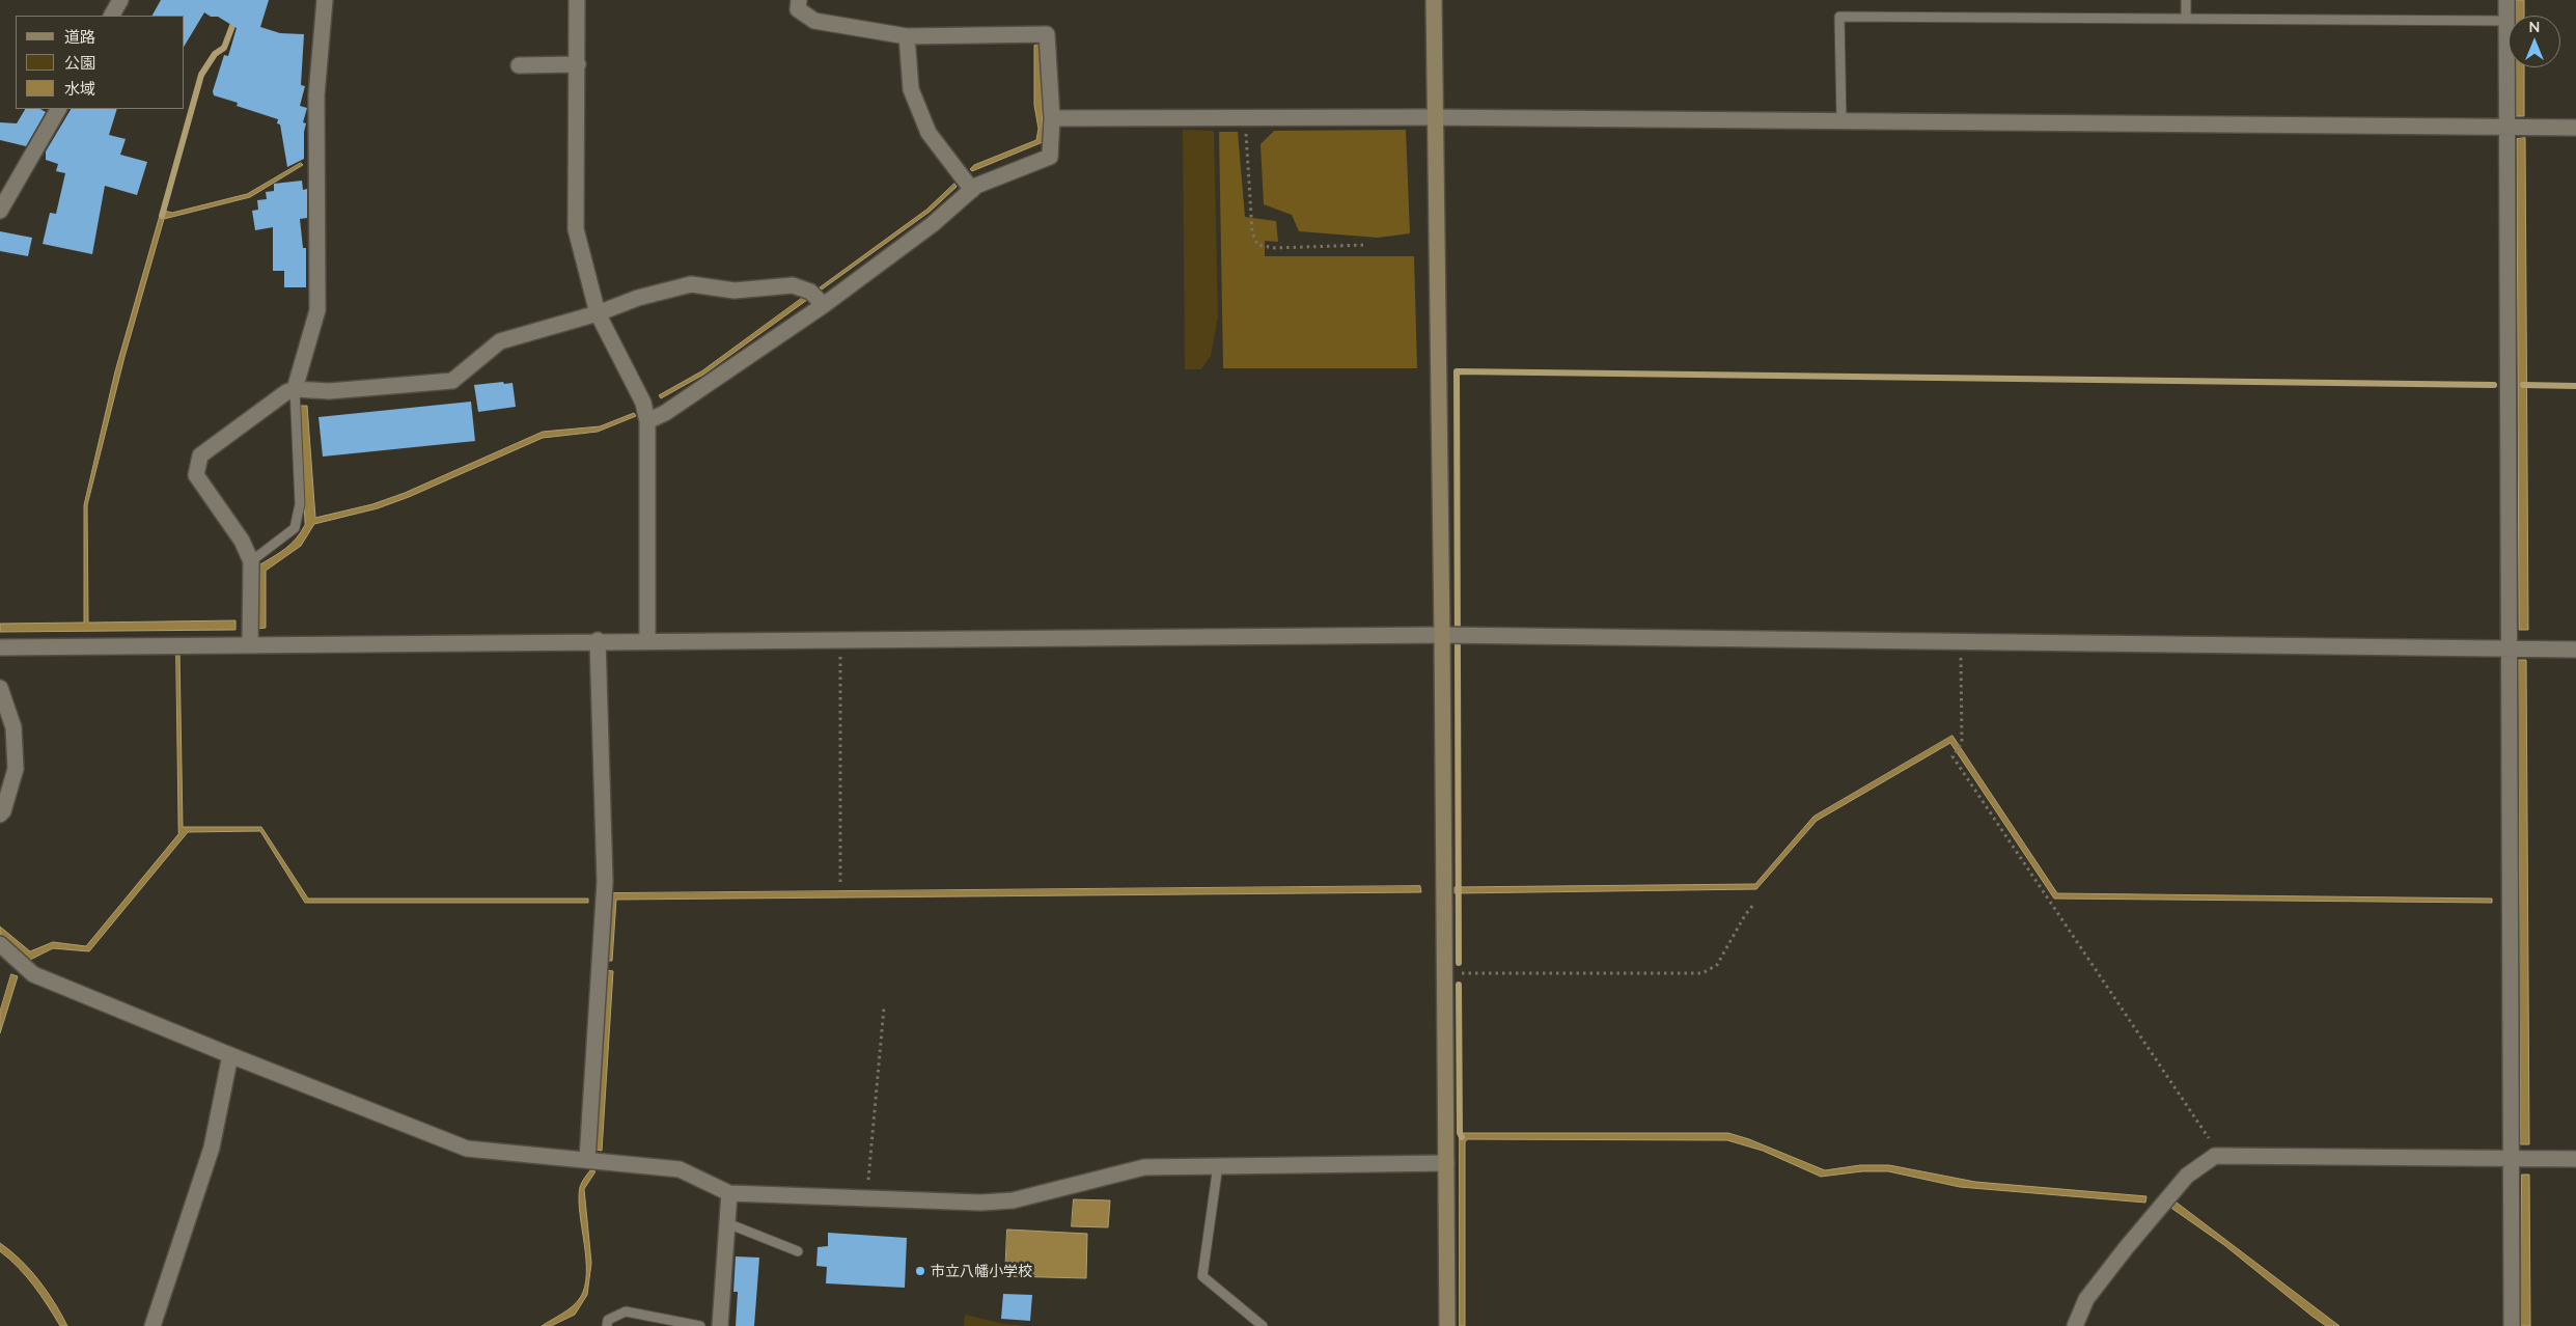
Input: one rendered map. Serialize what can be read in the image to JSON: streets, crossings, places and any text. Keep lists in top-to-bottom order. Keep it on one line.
{"places":["市立八幡小学校"],"legend":["道路","公園","水域"],"north":"top"}
